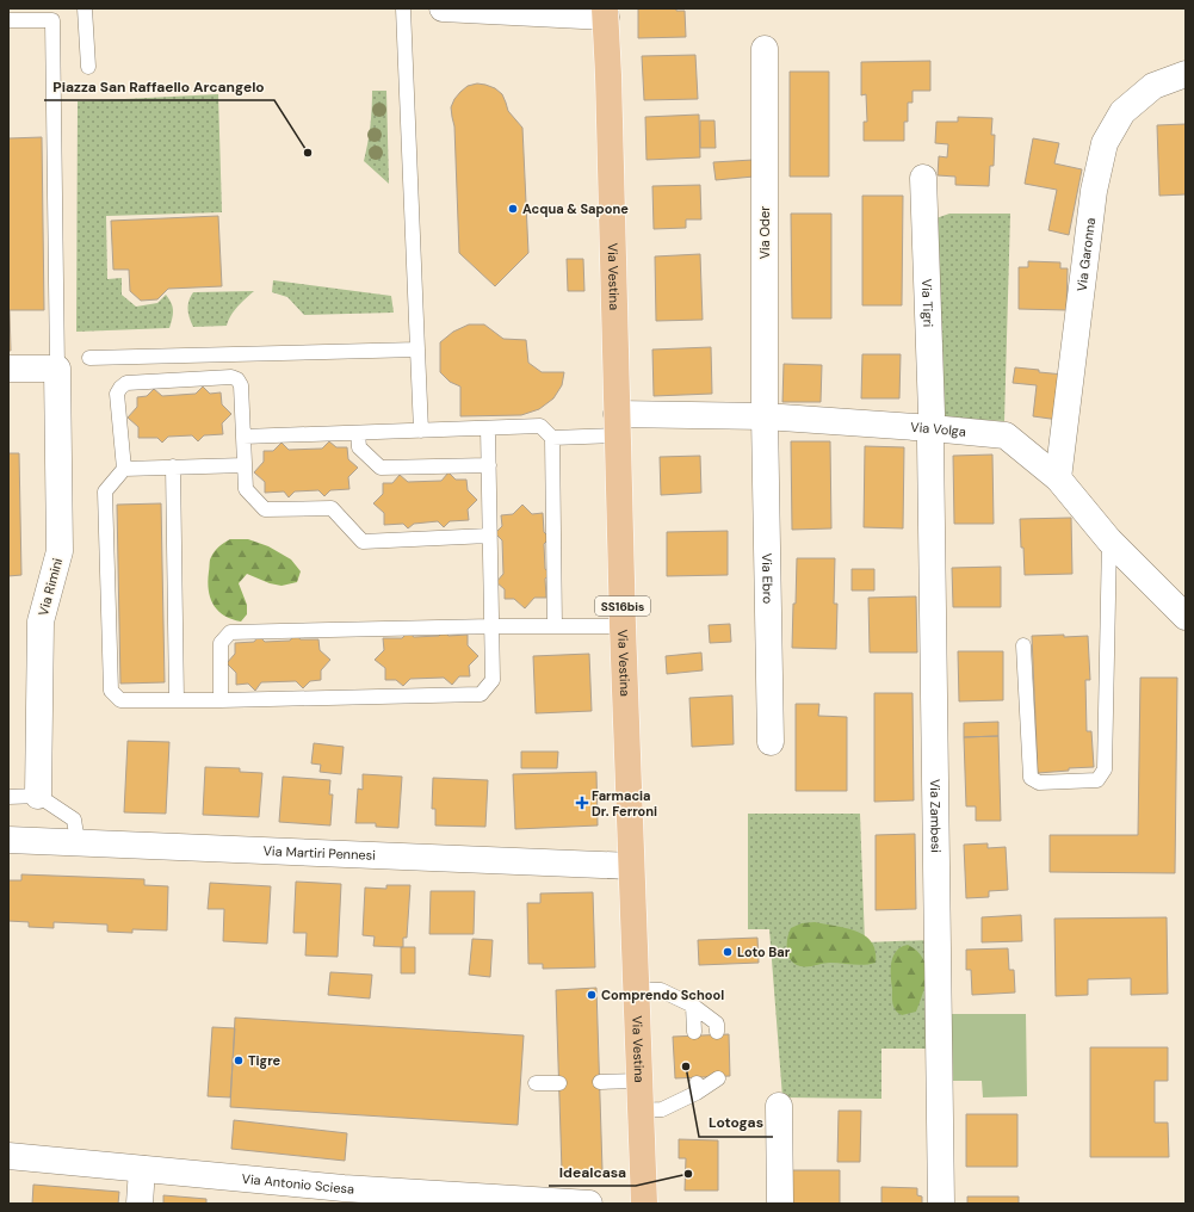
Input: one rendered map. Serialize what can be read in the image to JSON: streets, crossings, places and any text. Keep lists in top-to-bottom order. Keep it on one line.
{"streets":{"main road":["Via Vestina","SS16bis"],"street":["Via Oder","Via Garonna","Via Tigri","Via Volga","Via Ebro","Via Rimini","Via Zambesi","Via Martiri Pennesi","Via Antonio Sciesa"]},"crossings":[["Via Oder","Via Volga"],["Via Oder","Via Ebro"],["Via Garonna","Via Volga"],["Via Vestina","Via Volga"],["Via Vestina","Via Martiri Pennesi"],["Via Tigri","Via Volga"],["Via Tigri","Via Zambesi"],["Via Volga","Via Ebro"],["Via Volga","Via Zambesi"]],"places":{"other":["Piazza San Raffaello Arcangelo","Acqua & Sapone","Loto Bar","Comprendo School","Tigre","Lotogas","Idealcasa"],"health":["Farmacia Dr. Ferroni"]}}
